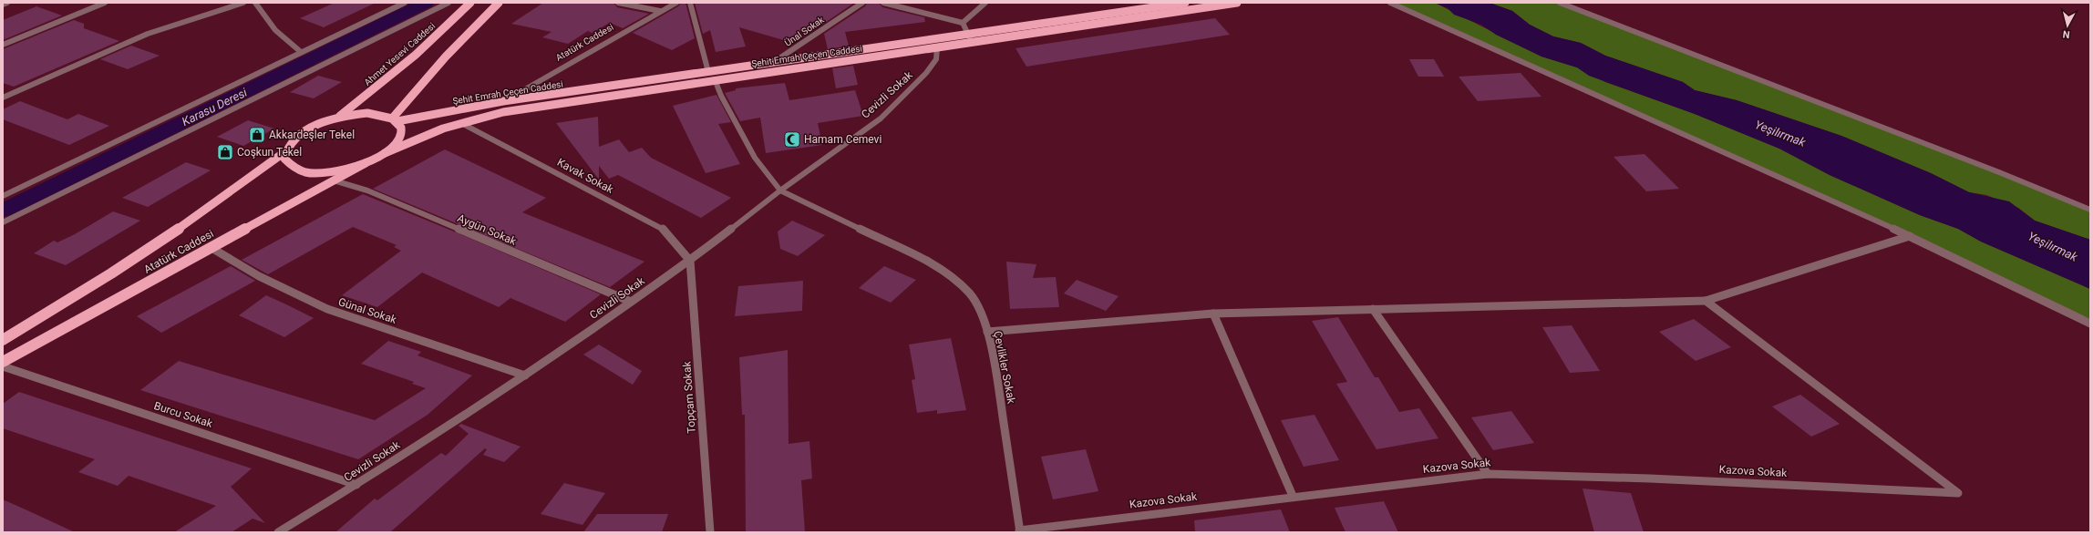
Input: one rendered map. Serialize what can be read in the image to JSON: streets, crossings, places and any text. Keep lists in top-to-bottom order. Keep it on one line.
{"streets":{"highway":["Atatürk Caddesi","Ahmet Yesevi Caddesi","Şehit Emrah Çeçen Caddesi"],"street":["Ünal Sokak","Cevizli Sokak","Kavak Sokak","Aygün Sokak","Günal Sokak","Çevlikler Sokak","Topçam Sokak","Burcu Sokak","Kazova Sokak"]},"crossings":[["Ünal Sokak","Şehit Emrah Çeçen Caddesi"],["Atatürk Caddesi","Ahmet Yesevi Caddesi"],["Atatürk Caddesi","Şehit Emrah Çeçen Caddesi"],["Atatürk Caddesi","Aygün Sokak"],["Atatürk Caddesi","Günal Sokak"],["Şehit Emrah Çeçen Caddesi","Cevizli Sokak"],["Şehit Emrah Çeçen Caddesi","Kavak Sokak"],["Cevizli Sokak","Kavak Sokak"],["Cevizli Sokak","Aygün Sokak"],["Cevizli Sokak","Günal Sokak"],["Cevizli Sokak","Çevlikler Sokak"],["Cevizli Sokak","Topçam Sokak"],["Cevizli Sokak","Burcu Sokak"],["Kavak Sokak","Topçam Sokak"],["Çevlikler Sokak","Kazova Sokak"]],"water":["Karasu Deresi","Yeşilırmak"],"places":{"shop":["Akkardeşler Tekel","Coşkun Tekel"],"mosque":["Hamam Cemevi"]},"north":"bottom"}
